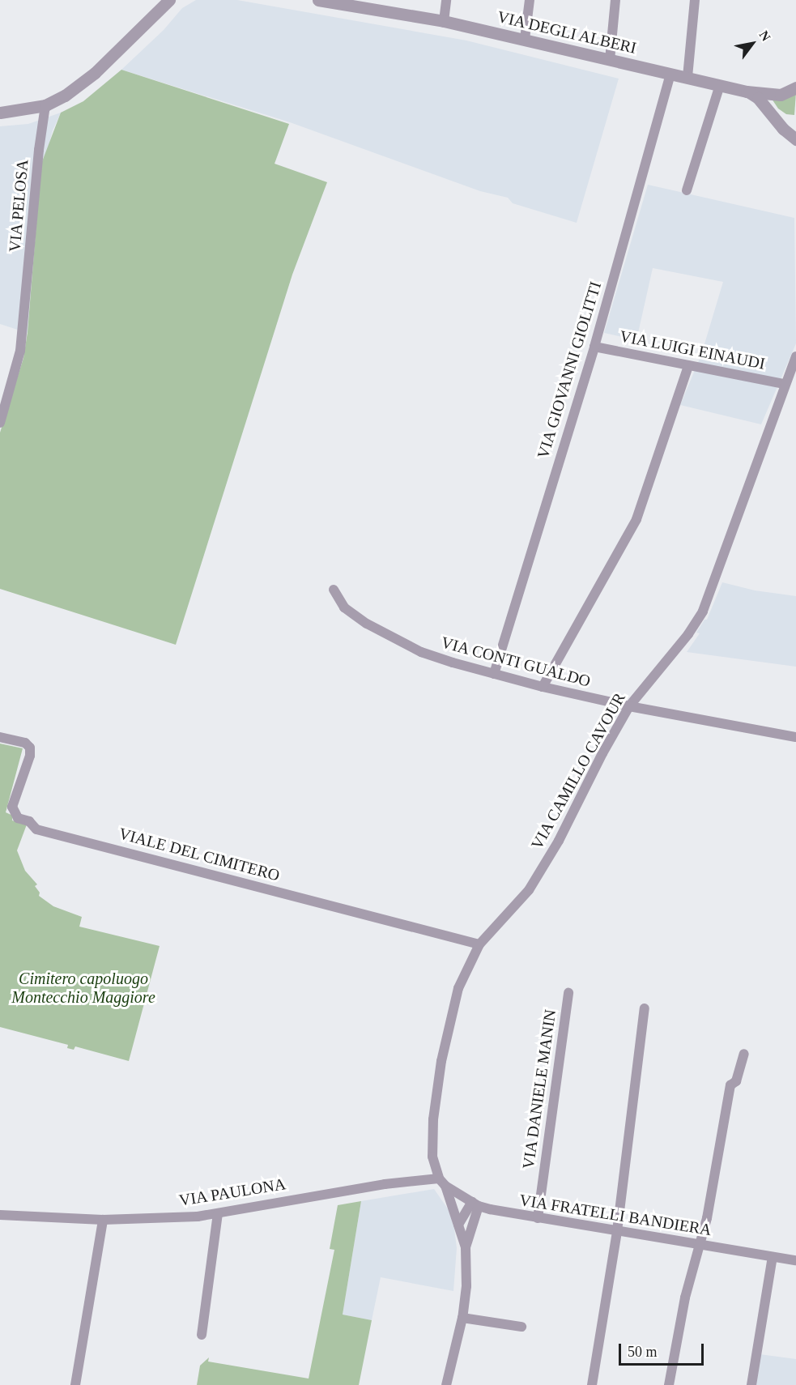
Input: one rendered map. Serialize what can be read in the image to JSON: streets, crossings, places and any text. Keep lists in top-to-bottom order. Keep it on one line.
{"streets":{"street":["VIA DEGLI ALBERI","VIA PELOSA","VIA LUIGI EINAUDI","VIA GIOVANNI GIOLITTI","VIA CONTI GUALDO","VIA CAMILLO CAVOUR","VIALE DEL CIMITERO","VIA DANIELE MANIN","VIA PAULONA","VIA FRATELLI BANDIERA"]},"crossings":[["VIA DEGLI ALBERI","VIA GIOVANNI GIOLITTI"],["VIA LUIGI EINAUDI","VIA GIOVANNI GIOLITTI"],["VIA LUIGI EINAUDI","VIA CAMILLO CAVOUR"],["VIA GIOVANNI GIOLITTI","VIA CONTI GUALDO"],["VIA CONTI GUALDO","VIA CAMILLO CAVOUR"],["VIA CAMILLO CAVOUR","VIALE DEL CIMITERO"],["VIA CAMILLO CAVOUR","VIA PAULONA"],["VIA CAMILLO CAVOUR","VIA FRATELLI BANDIERA"],["VIA DANIELE MANIN","VIA FRATELLI BANDIERA"],["VIA PAULONA","VIA FRATELLI BANDIERA"]],"parks":["Cimitero capoluogo Montecchio Maggiore"],"scale_bar":"50 m","north":"top right"}
